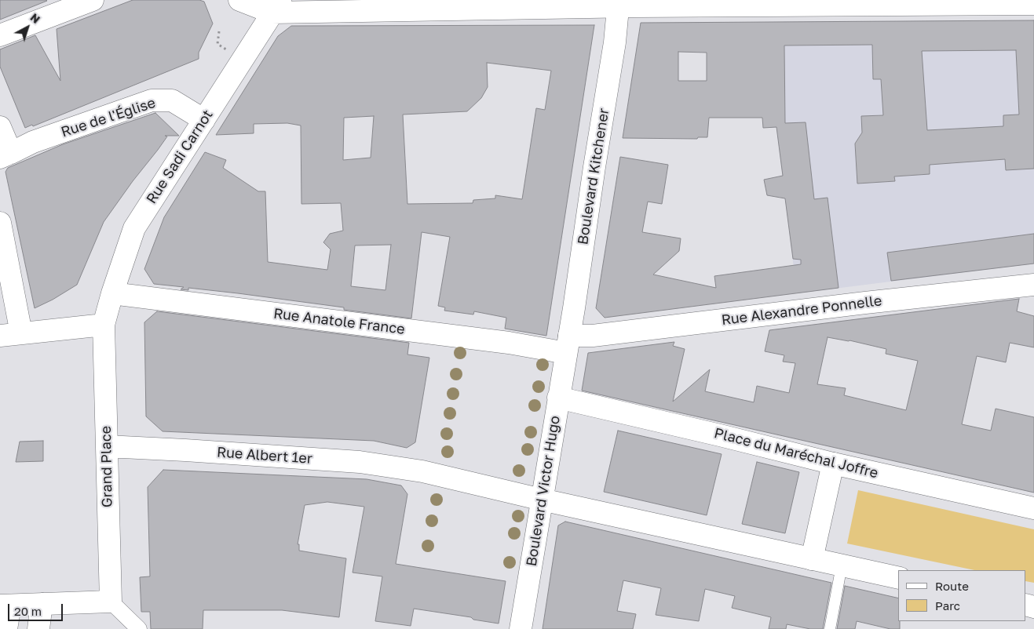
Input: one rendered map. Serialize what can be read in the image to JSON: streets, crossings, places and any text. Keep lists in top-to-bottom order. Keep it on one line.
{"streets":{"street":["Rue de l'Église","Rue Sadi Carnot","Boulevard Kitchener","Rue Alexandre Ponnelle","Rue Anatole France","Place du Maréchal Joffre","Rue Albert 1er","Grand Place","Boulevard Victor Hugo"]},"crossings":[["Rue de l'Église","Rue Sadi Carnot"],["Rue Sadi Carnot","Rue Anatole France"],["Rue Sadi Carnot","Grand Place"],["Boulevard Kitchener","Rue Alexandre Ponnelle"],["Boulevard Kitchener","Rue Anatole France"],["Boulevard Kitchener","Boulevard Victor Hugo"],["Rue Alexandre Ponnelle","Rue Anatole France"],["Rue Alexandre Ponnelle","Boulevard Victor Hugo"],["Rue Anatole France","Boulevard Victor Hugo"],["Place du Maréchal Joffre","Boulevard Victor Hugo"],["Rue Albert 1er","Grand Place"],["Rue Albert 1er","Boulevard Victor Hugo"]],"legend":["Route","Parc"],"scale_bar":"20 m","north":"top right"}
